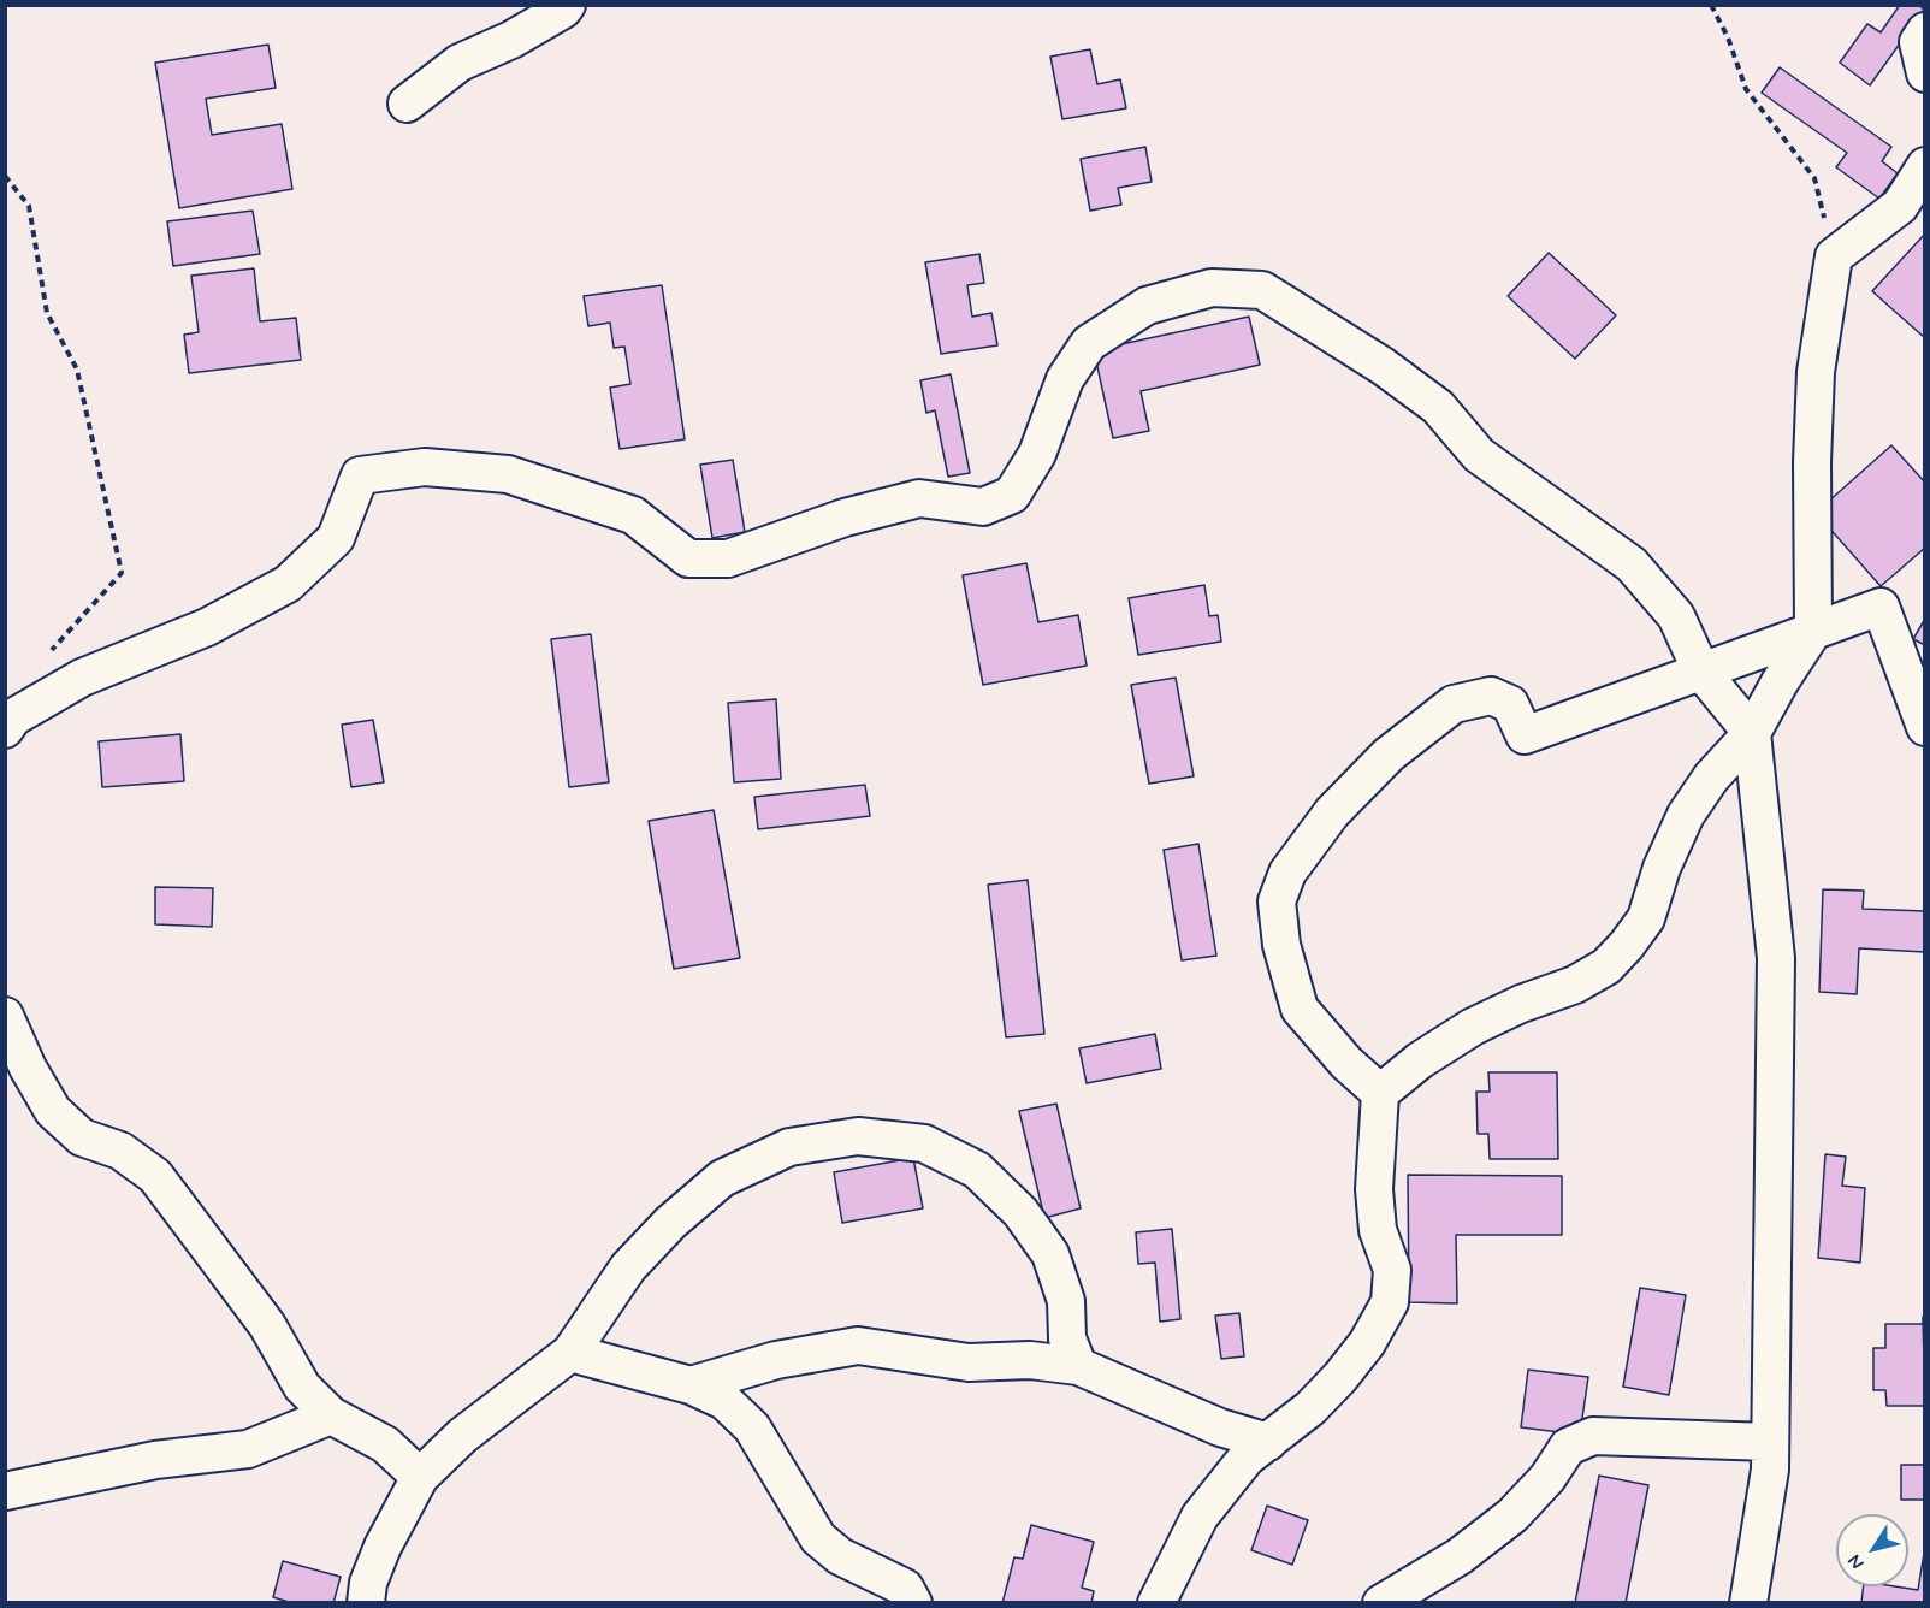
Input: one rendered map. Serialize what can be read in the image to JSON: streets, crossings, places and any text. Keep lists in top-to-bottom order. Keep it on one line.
{"north":"bottom left"}
